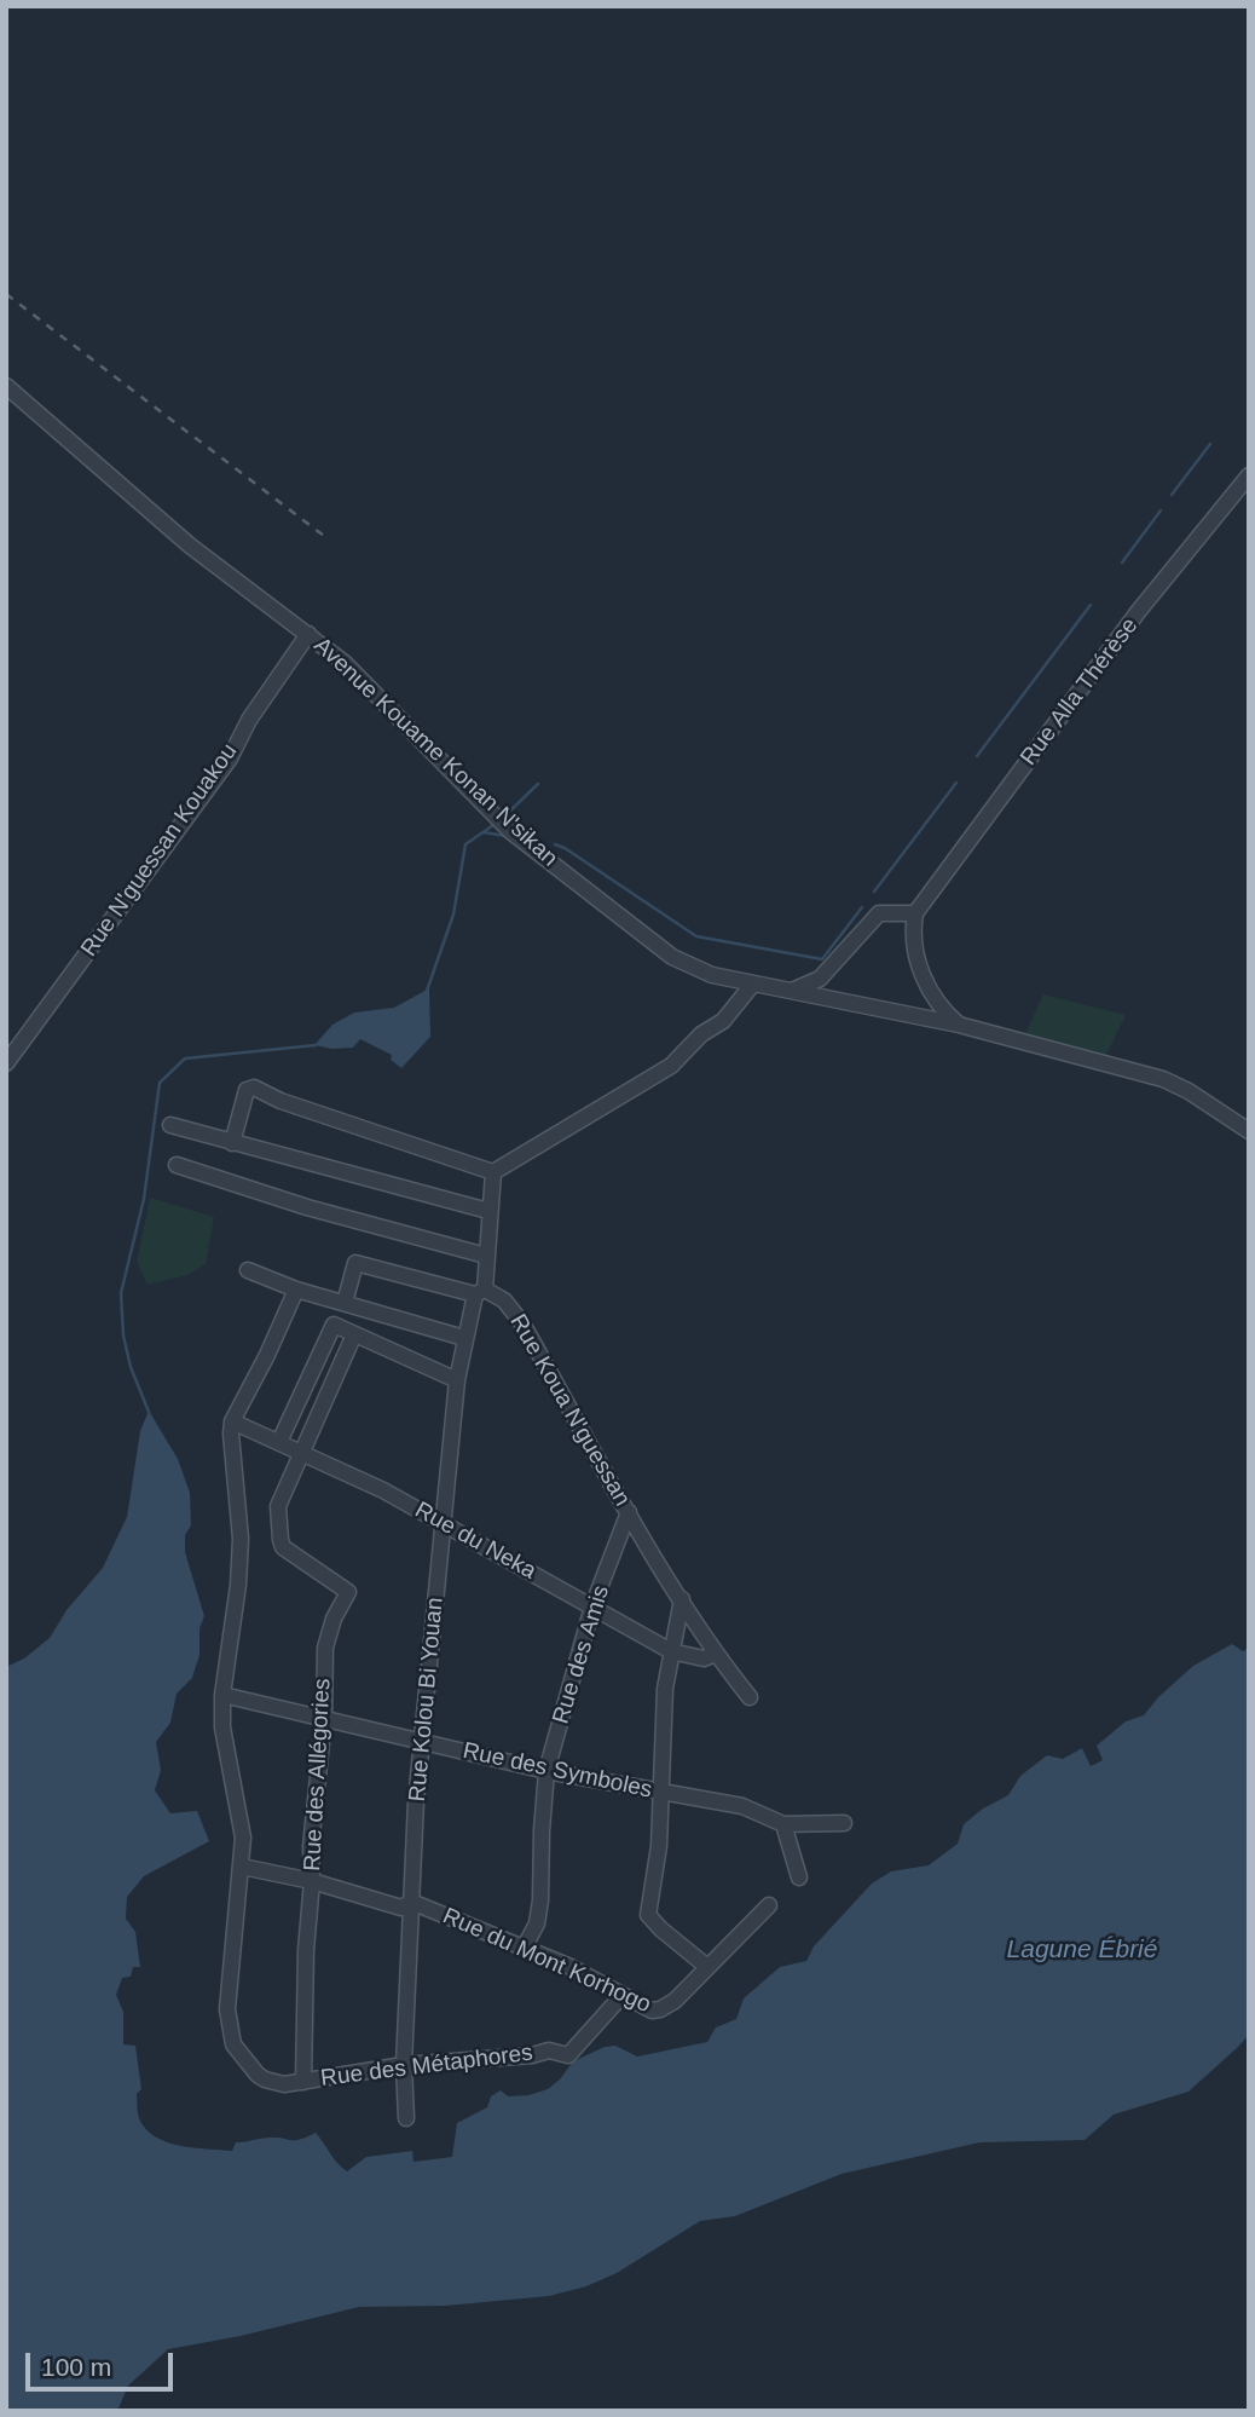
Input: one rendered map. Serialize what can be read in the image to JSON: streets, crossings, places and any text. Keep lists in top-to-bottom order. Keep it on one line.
{"streets":{"street":["Rue Alla Thérèse","Avenue Kouame Konan N'sikan","Rue N'guessan Kouakou","Rue Koua N'guessan","Rue du Neka","Rue des Amis","Rue Kolou Bi Youan","Rue des Symboles","Rue des Allégories","Rue du Mont Korhogo","Rue des Métaphores"]},"crossings":[["Avenue Kouame Konan N'sikan","Rue N'guessan Kouakou"],["Rue Koua N'guessan","Rue du Neka"],["Rue Koua N'guessan","Rue des Amis"],["Rue Koua N'guessan","Rue Kolou Bi Youan"],["Rue du Neka","Rue des Amis"],["Rue du Neka","Rue Kolou Bi Youan"],["Rue du Neka","Rue des Allégories"],["Rue du Neka","Rue des Métaphores"],["Rue des Amis","Rue des Symboles"],["Rue des Amis","Rue du Mont Korhogo"],["Rue Kolou Bi Youan","Rue des Symboles"],["Rue Kolou Bi Youan","Rue du Mont Korhogo"],["Rue Kolou Bi Youan","Rue des Métaphores"],["Rue des Symboles","Rue des Allégories"],["Rue des Symboles","Rue des Métaphores"],["Rue des Allégories","Rue du Mont Korhogo"],["Rue des Allégories","Rue des Métaphores"],["Rue du Mont Korhogo","Rue des Métaphores"]],"water":["Lagune Ébrié"],"scale_bar":"100 m"}
